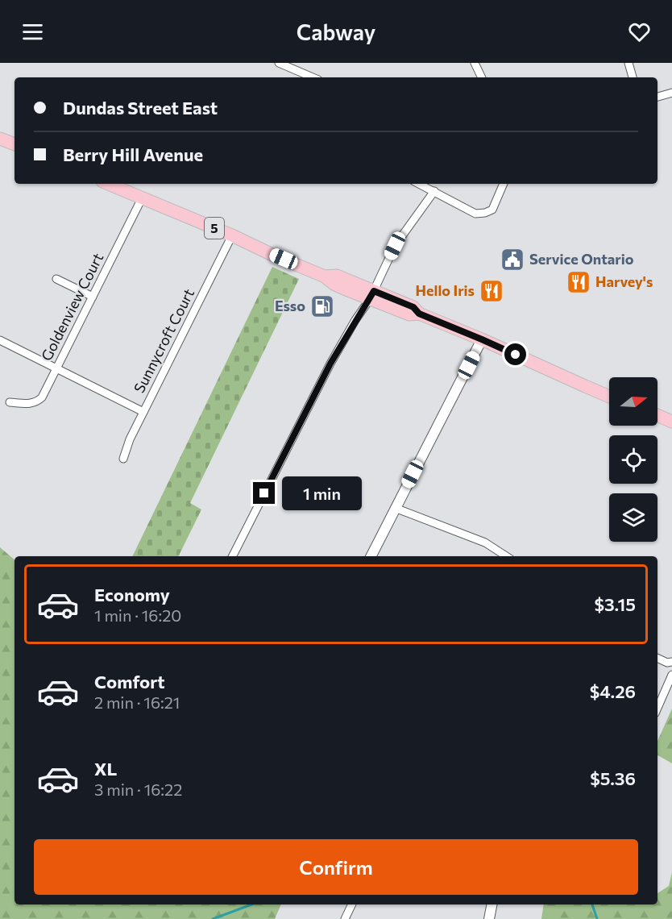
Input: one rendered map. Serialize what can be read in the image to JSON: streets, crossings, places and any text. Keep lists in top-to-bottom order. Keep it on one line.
{"streets":{"main road":["5"],"street":["Goldenview Court","Sunnycroft Court"]},"crossings":[["5","Goldenview Court"],["5","Sunnycroft Court"]],"places":{"public building":["Service Ontario"],"restaurant":["Harvey's","Hello Iris"],"fuel station":["Esso"]},"north":"right","page":{"header":"Cabway","banner":["Dundas Street East","Berry Hill Avenue"],"bubble":"1 min","list":[{"name":"Economy","note":"1 min · 16:20","value":"$3.15"},{"name":"Comfort","note":"2 min · 16:21","value":"$4.26"},{"name":"XL","note":"3 min · 16:22","value":"$5.36"}],"buttons":"Confirm"}}
